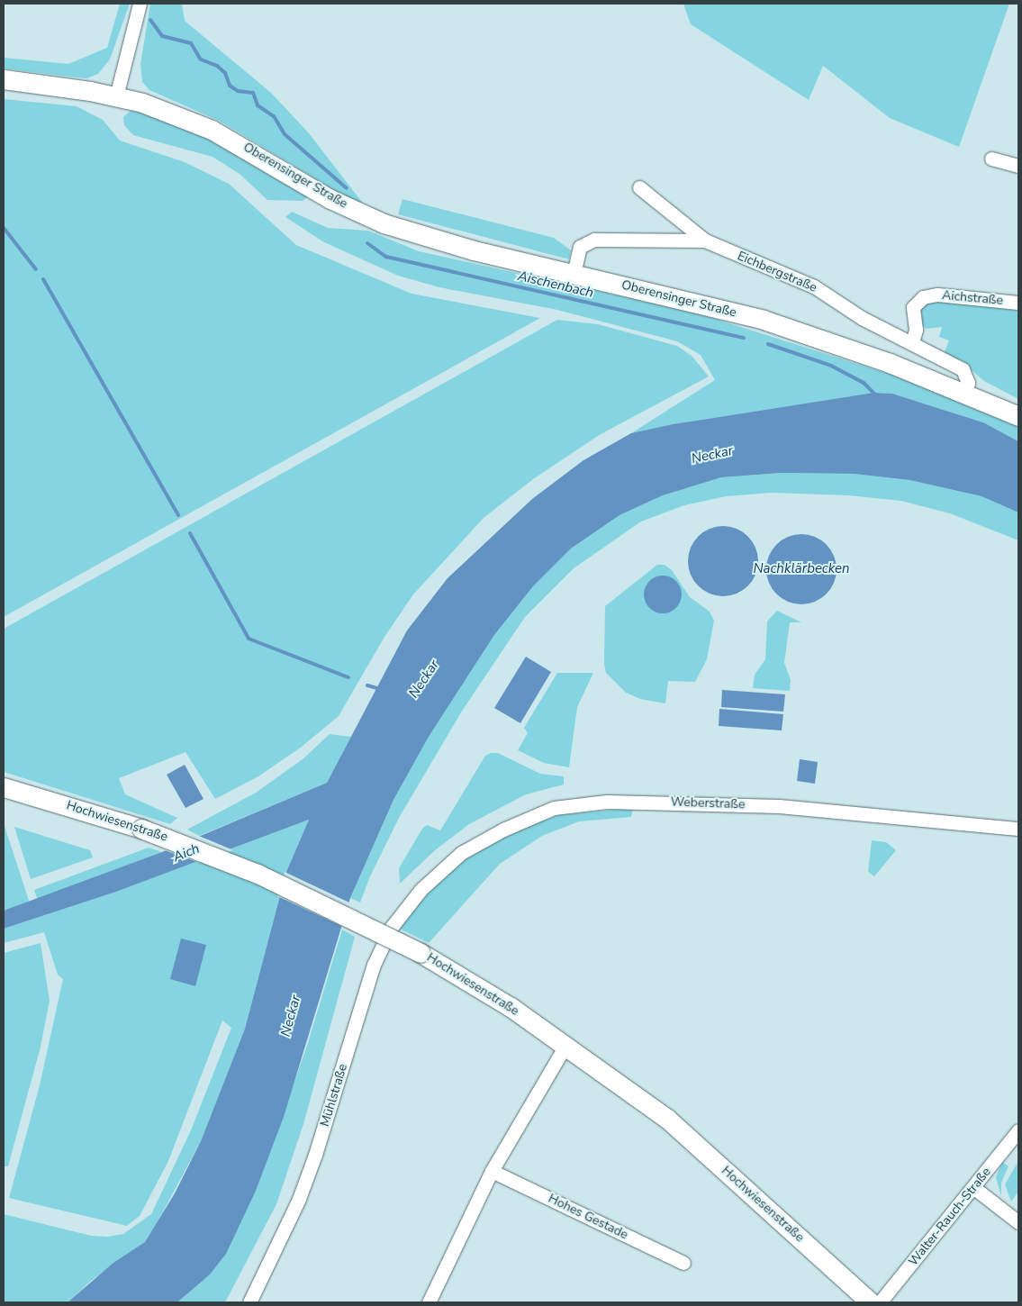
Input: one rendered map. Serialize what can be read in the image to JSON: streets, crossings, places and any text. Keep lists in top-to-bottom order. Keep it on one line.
{"streets":{"street":["Oberensinger Straße","Eichbergstraße","Aichstraße","Weberstraße","Hochwiesenstraße","Mühlstraße","Hohes Gestade","Walter-Rauch-Straße"]},"crossings":[["Oberensinger Straße","Eichbergstraße"],["Eichbergstraße","Aichstraße"],["Weberstraße","Mühlstraße"]],"water":["Aischenbach","Neckar","Nachklärbecken","Aich"]}
